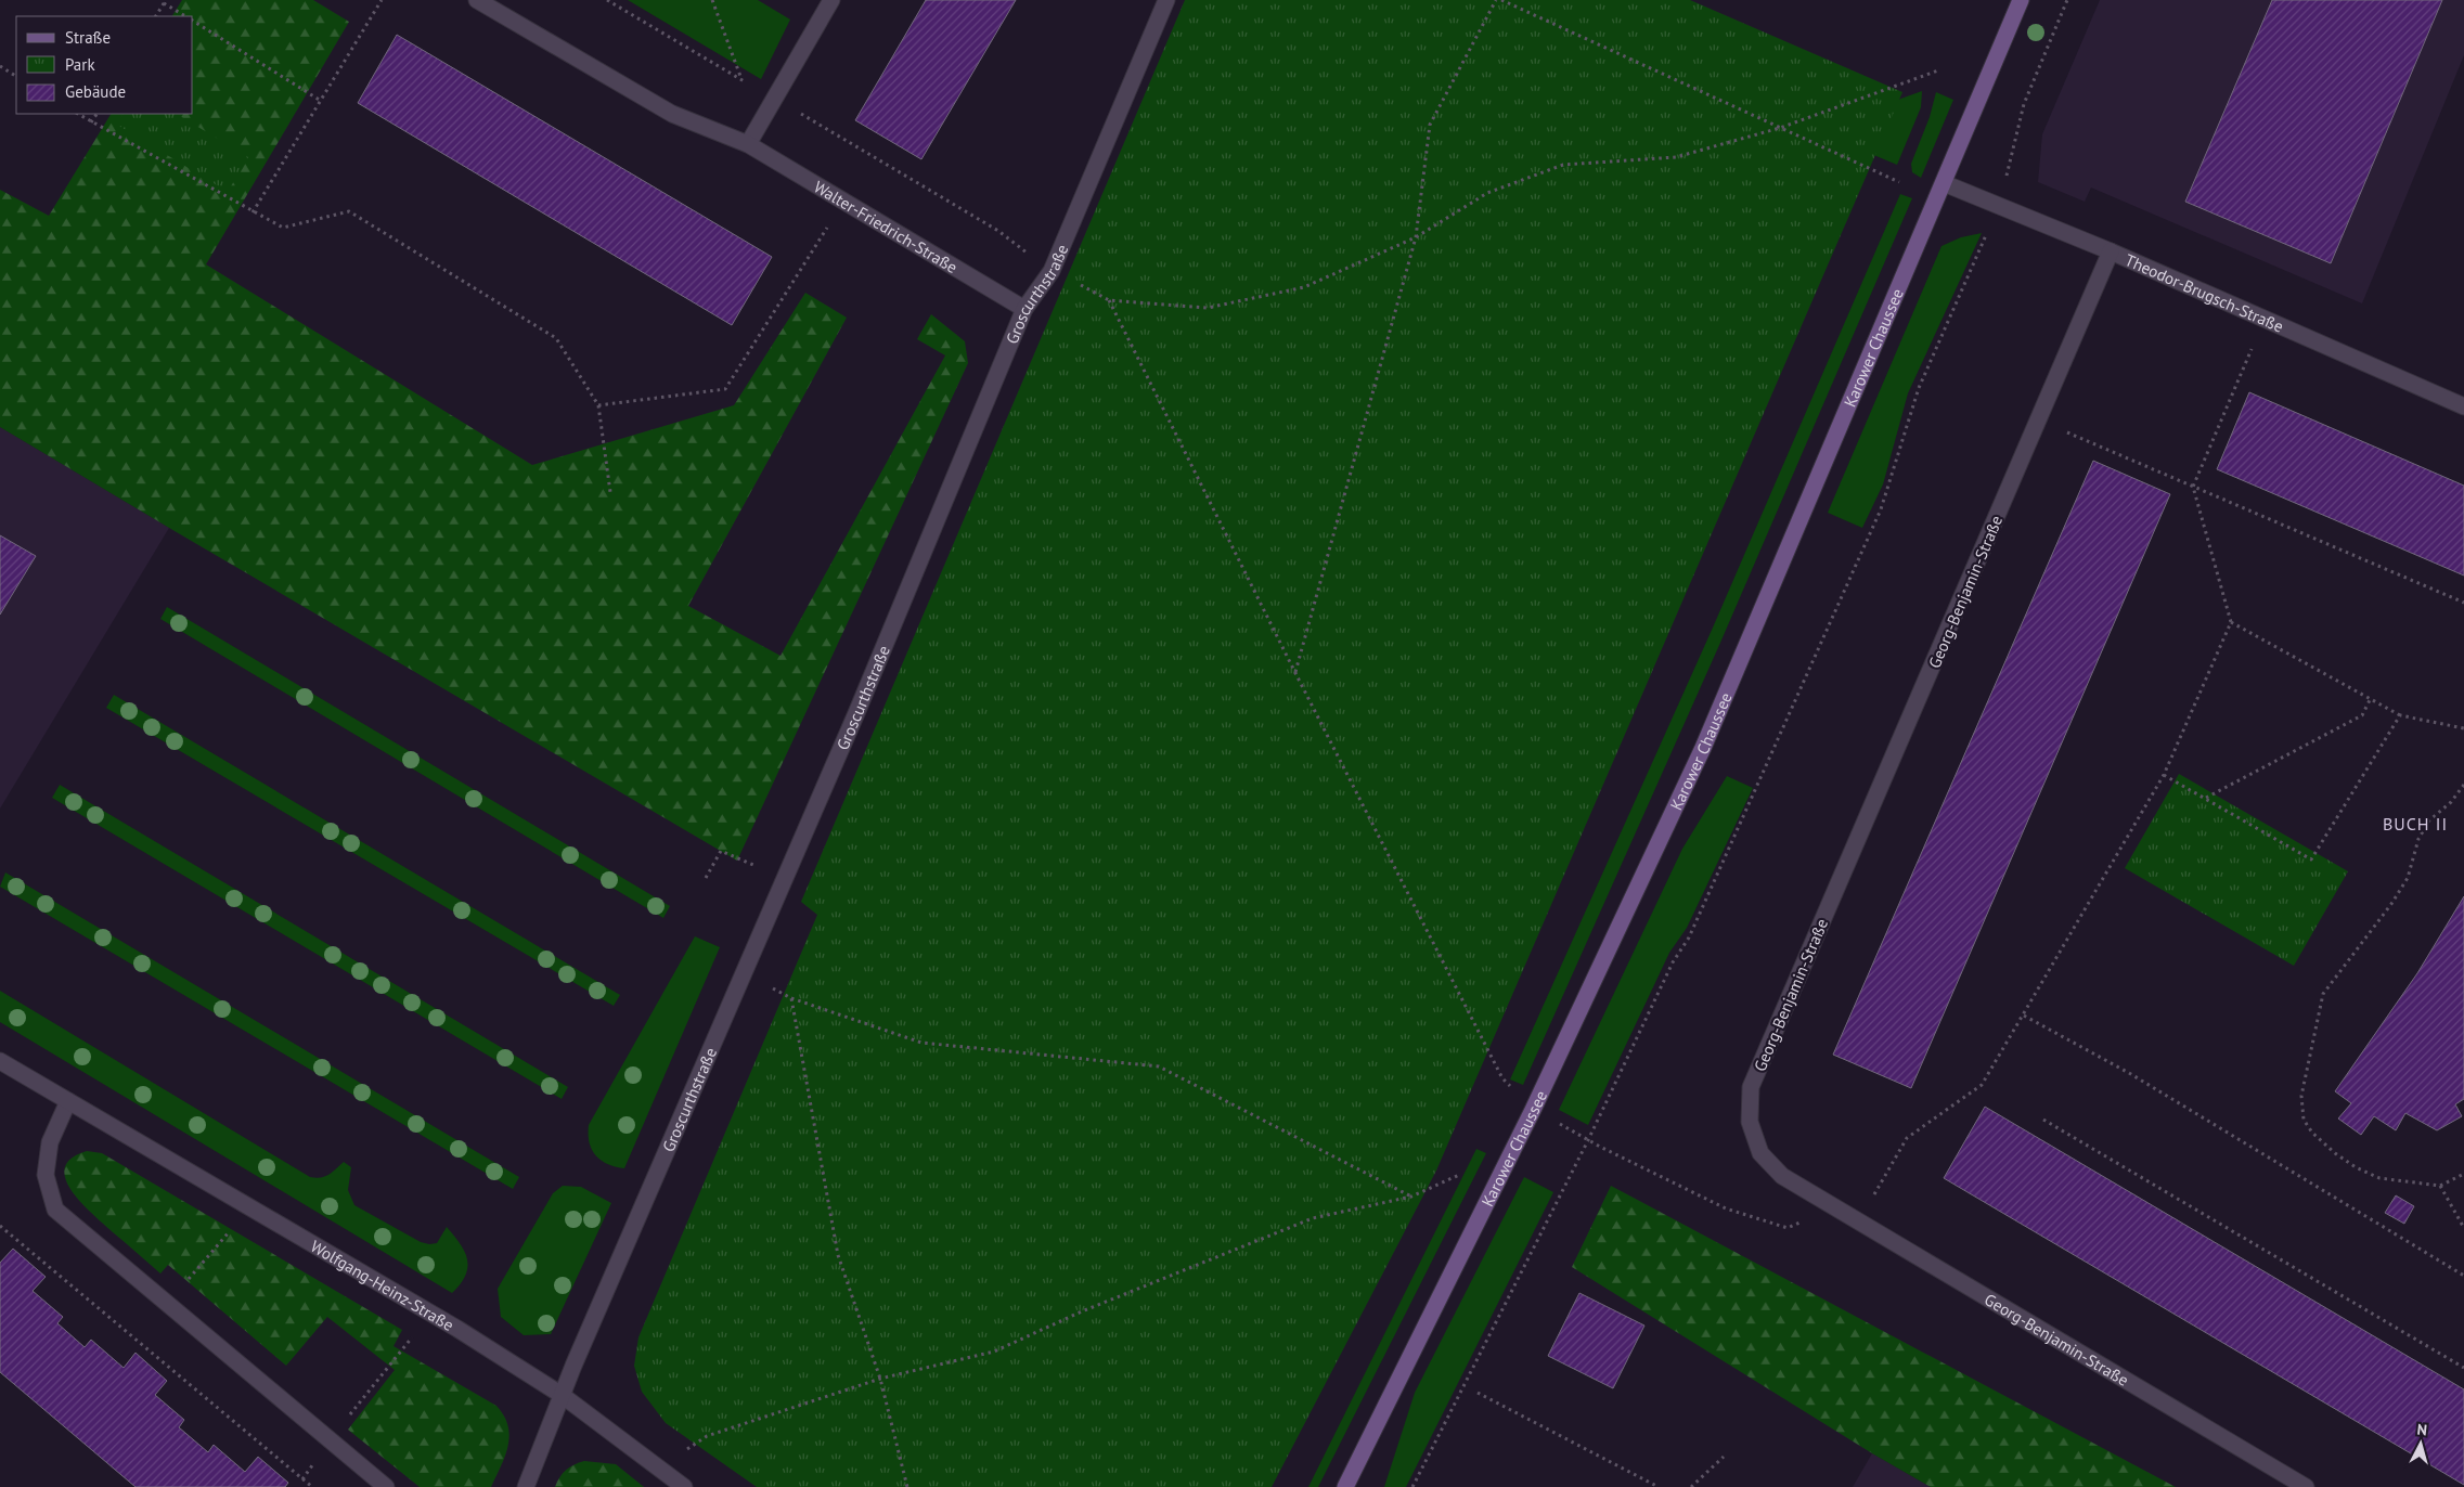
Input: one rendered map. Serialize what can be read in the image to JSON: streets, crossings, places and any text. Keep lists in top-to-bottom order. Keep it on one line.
{"streets":{"main road":["Karower Chaussee"],"street":["Walter-Friedrich-Straße","Theodor-Brugsch-Straße","Groscurthstraße","Georg-Benjamin-Straße","Wolfgang-Heinz-Straße"]},"crossings":[["Walter-Friedrich-Straße","Groscurthstraße"],["Theodor-Brugsch-Straße","Karower Chaussee"],["Theodor-Brugsch-Straße","Georg-Benjamin-Straße"],["Groscurthstraße","Wolfgang-Heinz-Straße"]],"districts":["BUCH II"],"legend":["Straße","Park","Gebäude"],"north":"top"}
